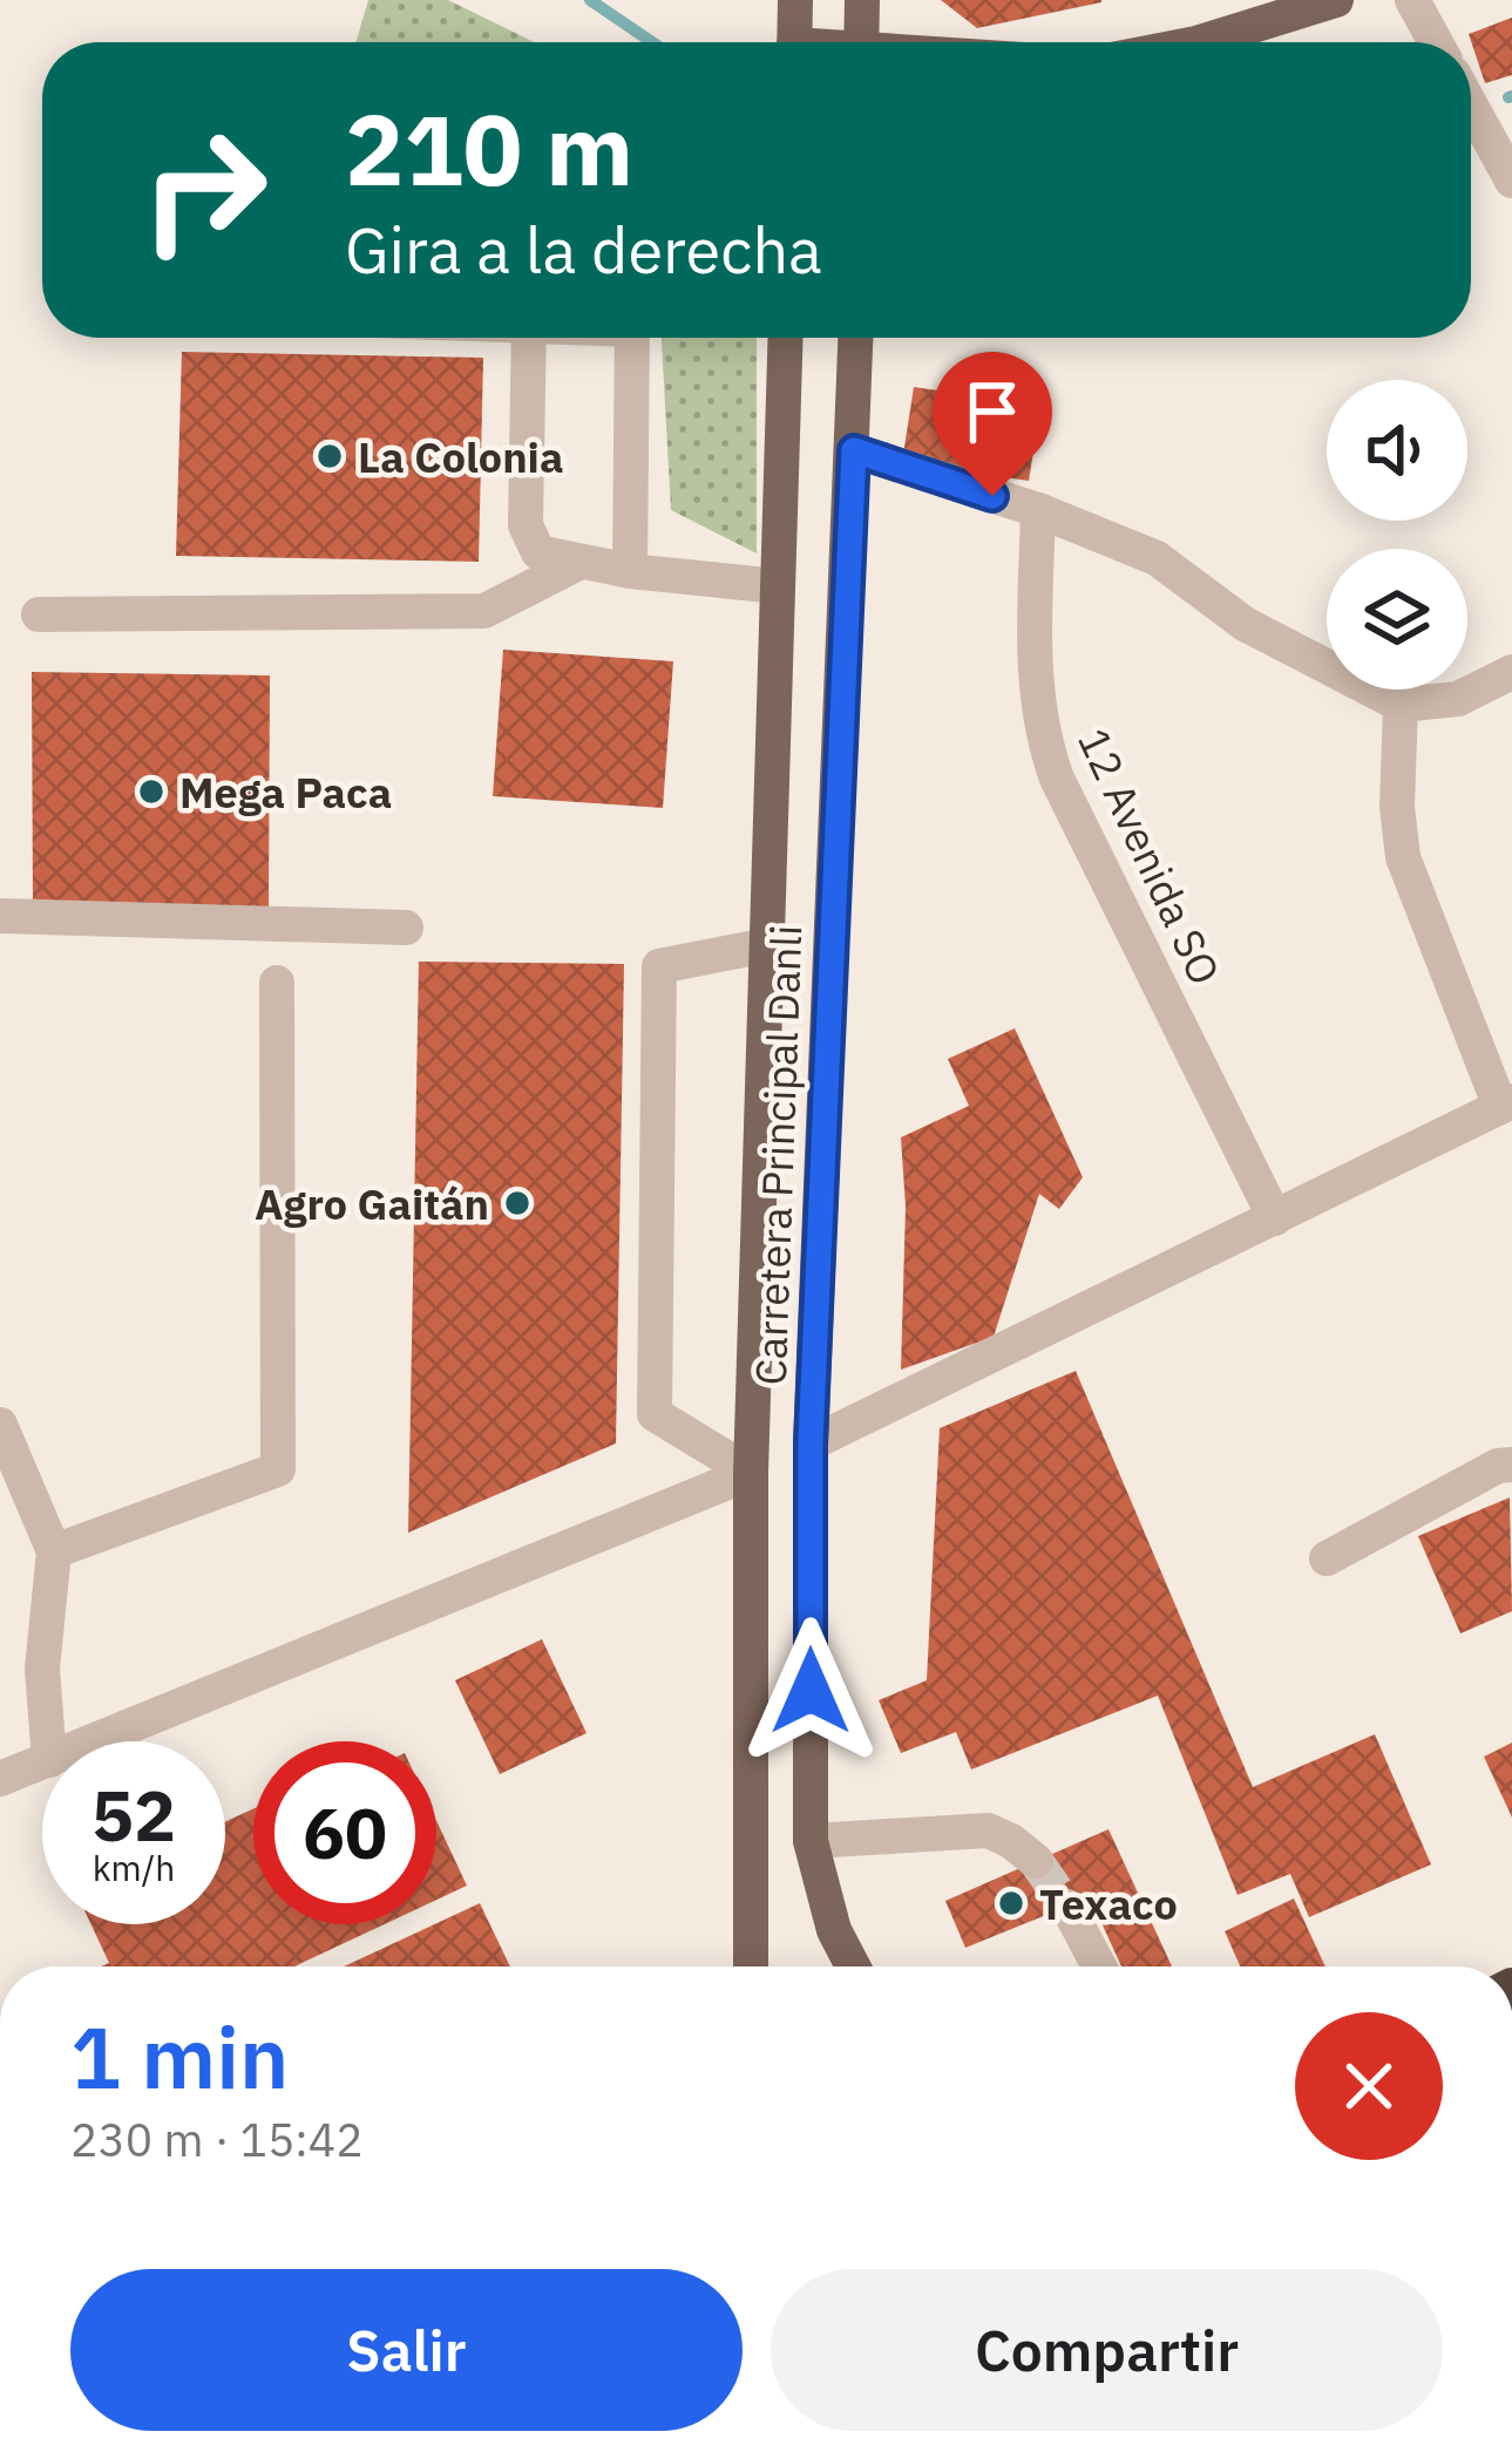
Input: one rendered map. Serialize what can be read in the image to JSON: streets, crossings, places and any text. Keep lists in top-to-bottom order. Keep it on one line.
{"streets":{"main road":["Carretera Principal Danli"],"street":["12 Avenida SO"]},"places":["La Colonia","Mega Paca","Agro Gaitán","Texaco"],"page":{"turn":["210 m","Gira a la derecha"],"speed":"52 km/h","limit":"60","heading":["1 min","230 m · 15:42"],"buttons":["Salir","Compartir"]}}
